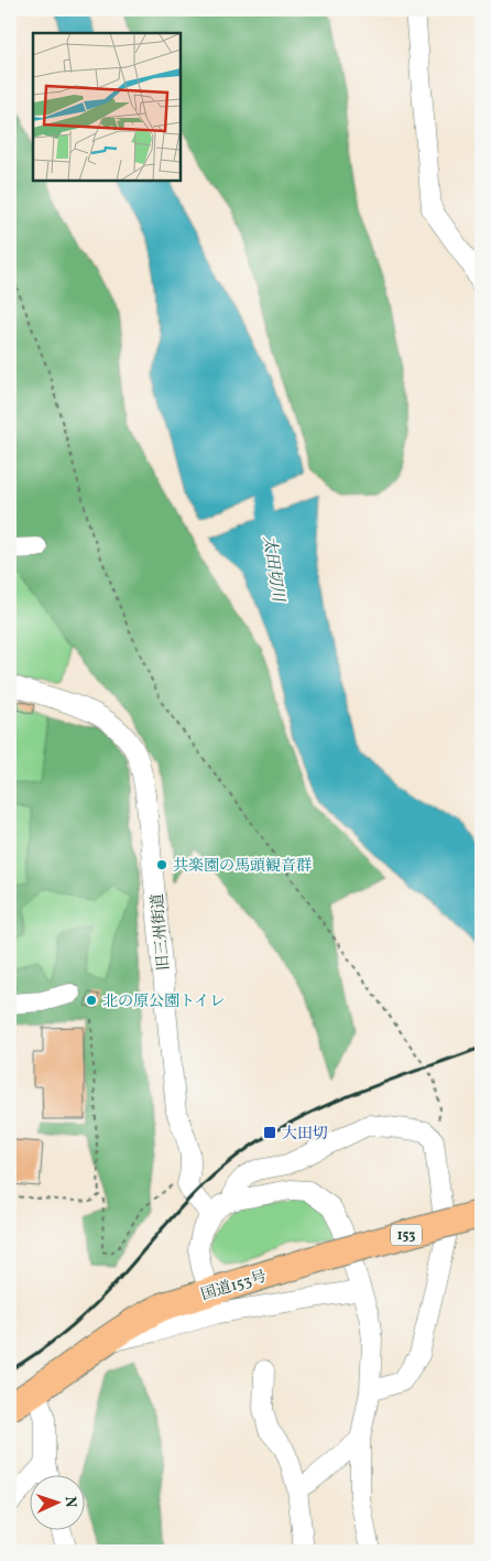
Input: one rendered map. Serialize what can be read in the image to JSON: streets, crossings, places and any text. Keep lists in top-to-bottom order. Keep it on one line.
{"streets":{"highway":["153","国道153号"],"street":["旧三州街道"]},"water":["太田切川"],"places":{"other":["共楽園の馬頭観音群","北の原公園トイレ"],"transit":["大田切"]},"north":"right"}
